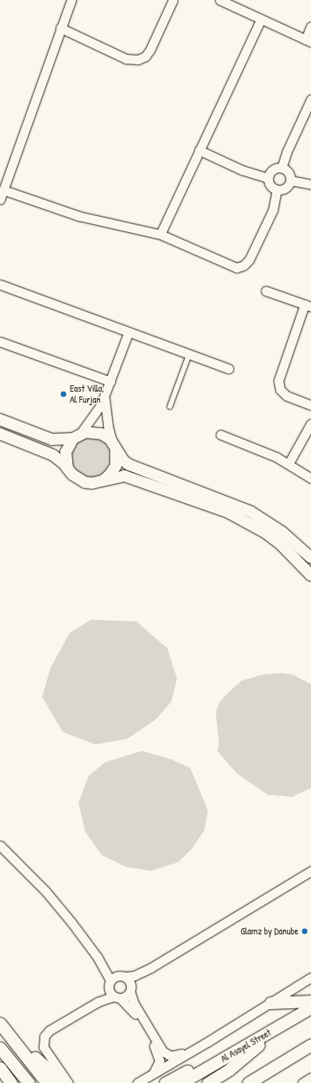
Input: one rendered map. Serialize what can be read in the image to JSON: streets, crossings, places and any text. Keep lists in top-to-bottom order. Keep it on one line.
{"streets":{"main road":["Al Asayel Street"]},"places":["East Villa, Al Furjan","Glamz by Danube"]}
